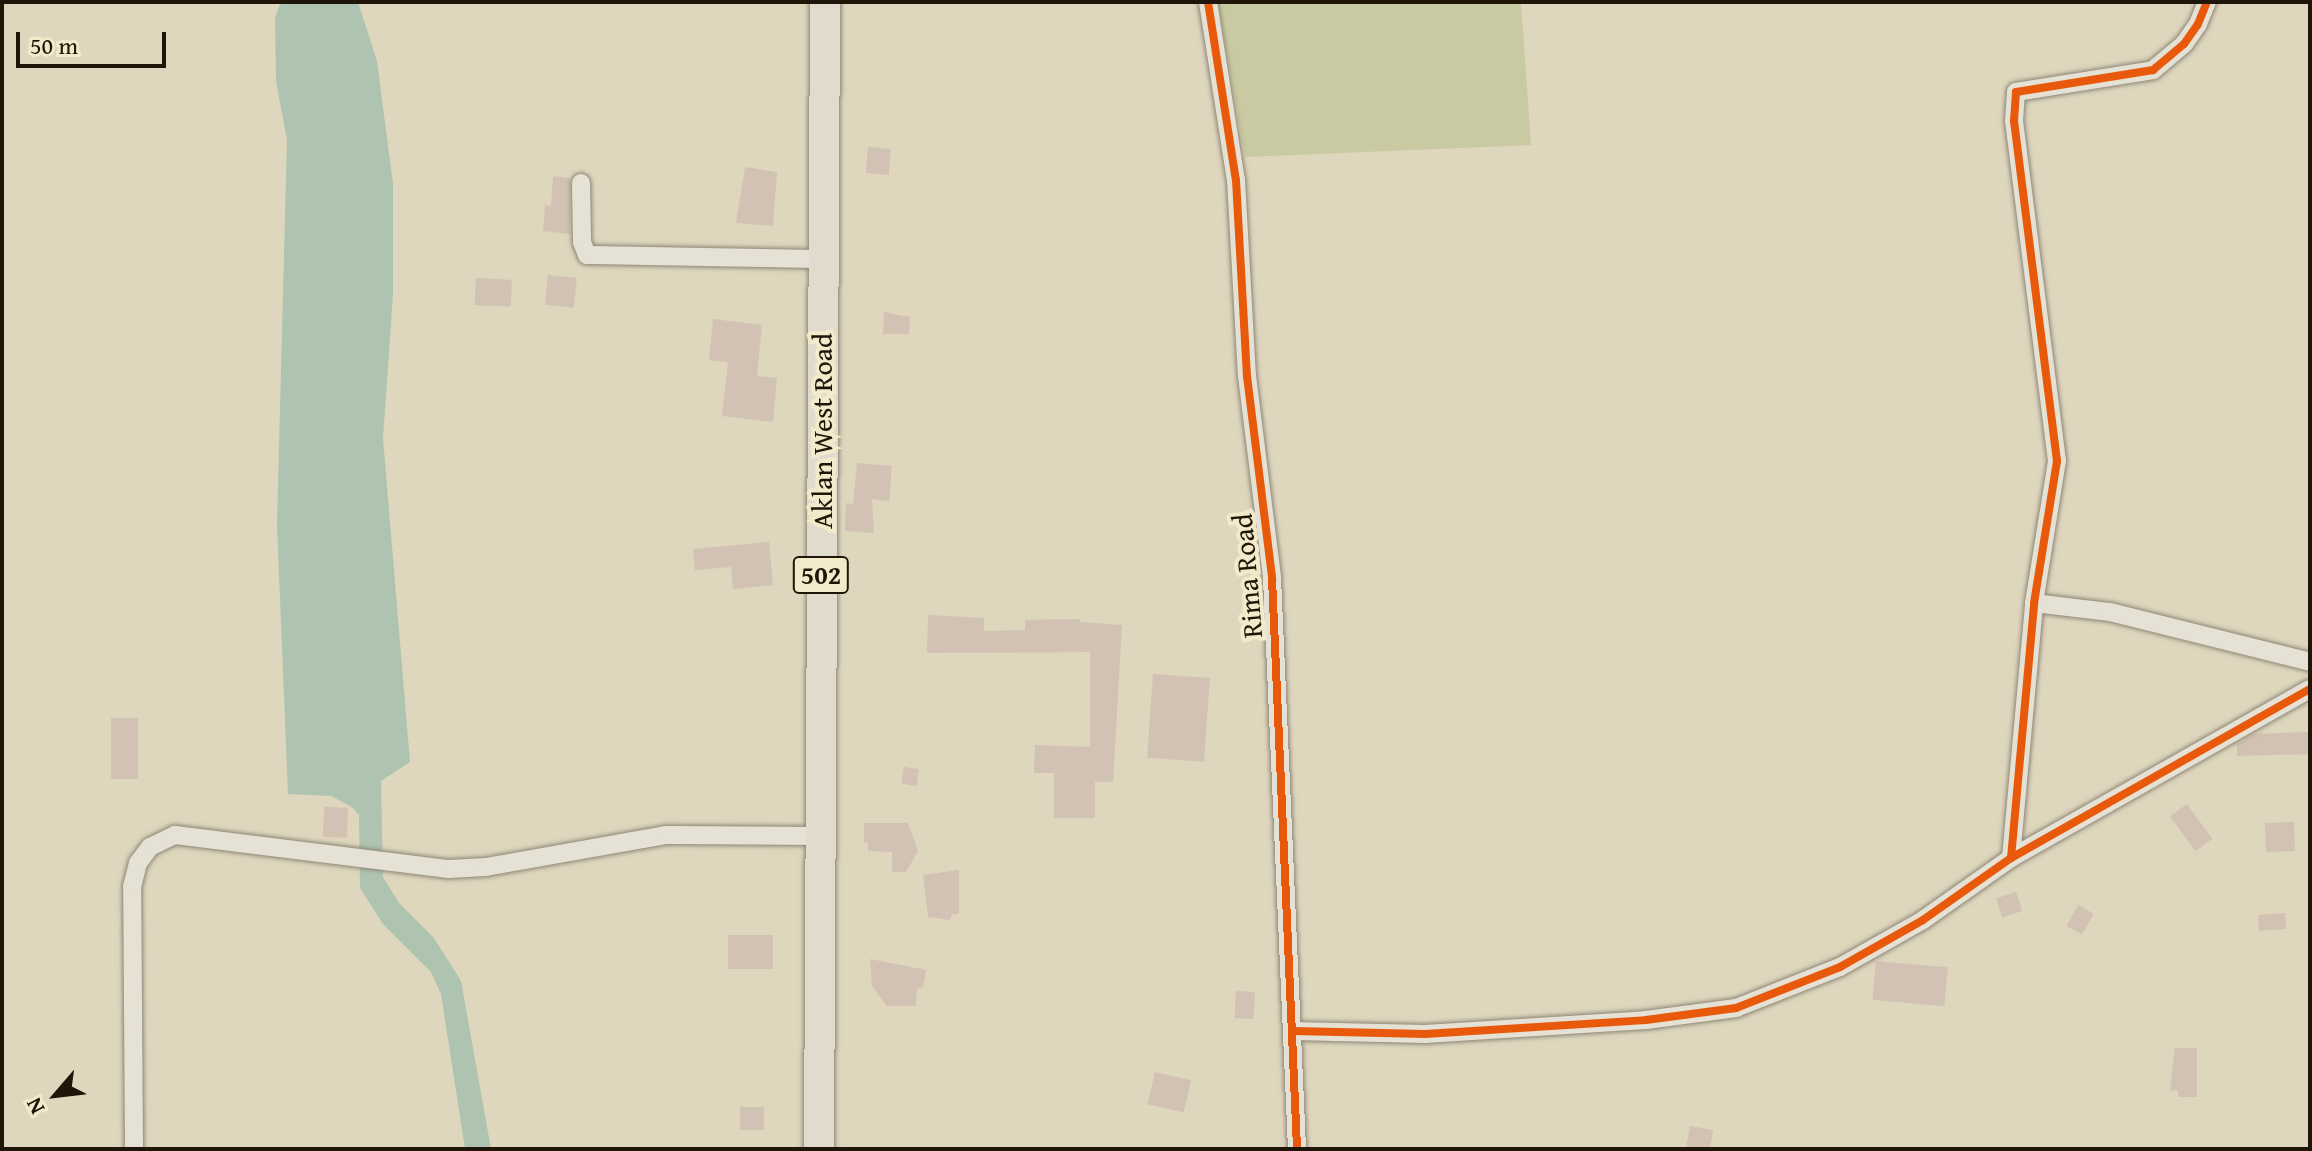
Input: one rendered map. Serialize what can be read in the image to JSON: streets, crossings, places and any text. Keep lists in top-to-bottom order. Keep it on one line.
{"streets":{"main road":["Aklan West Road","502"],"street":["Rima Road"]},"scale_bar":"50 m","north":"bottom left"}
